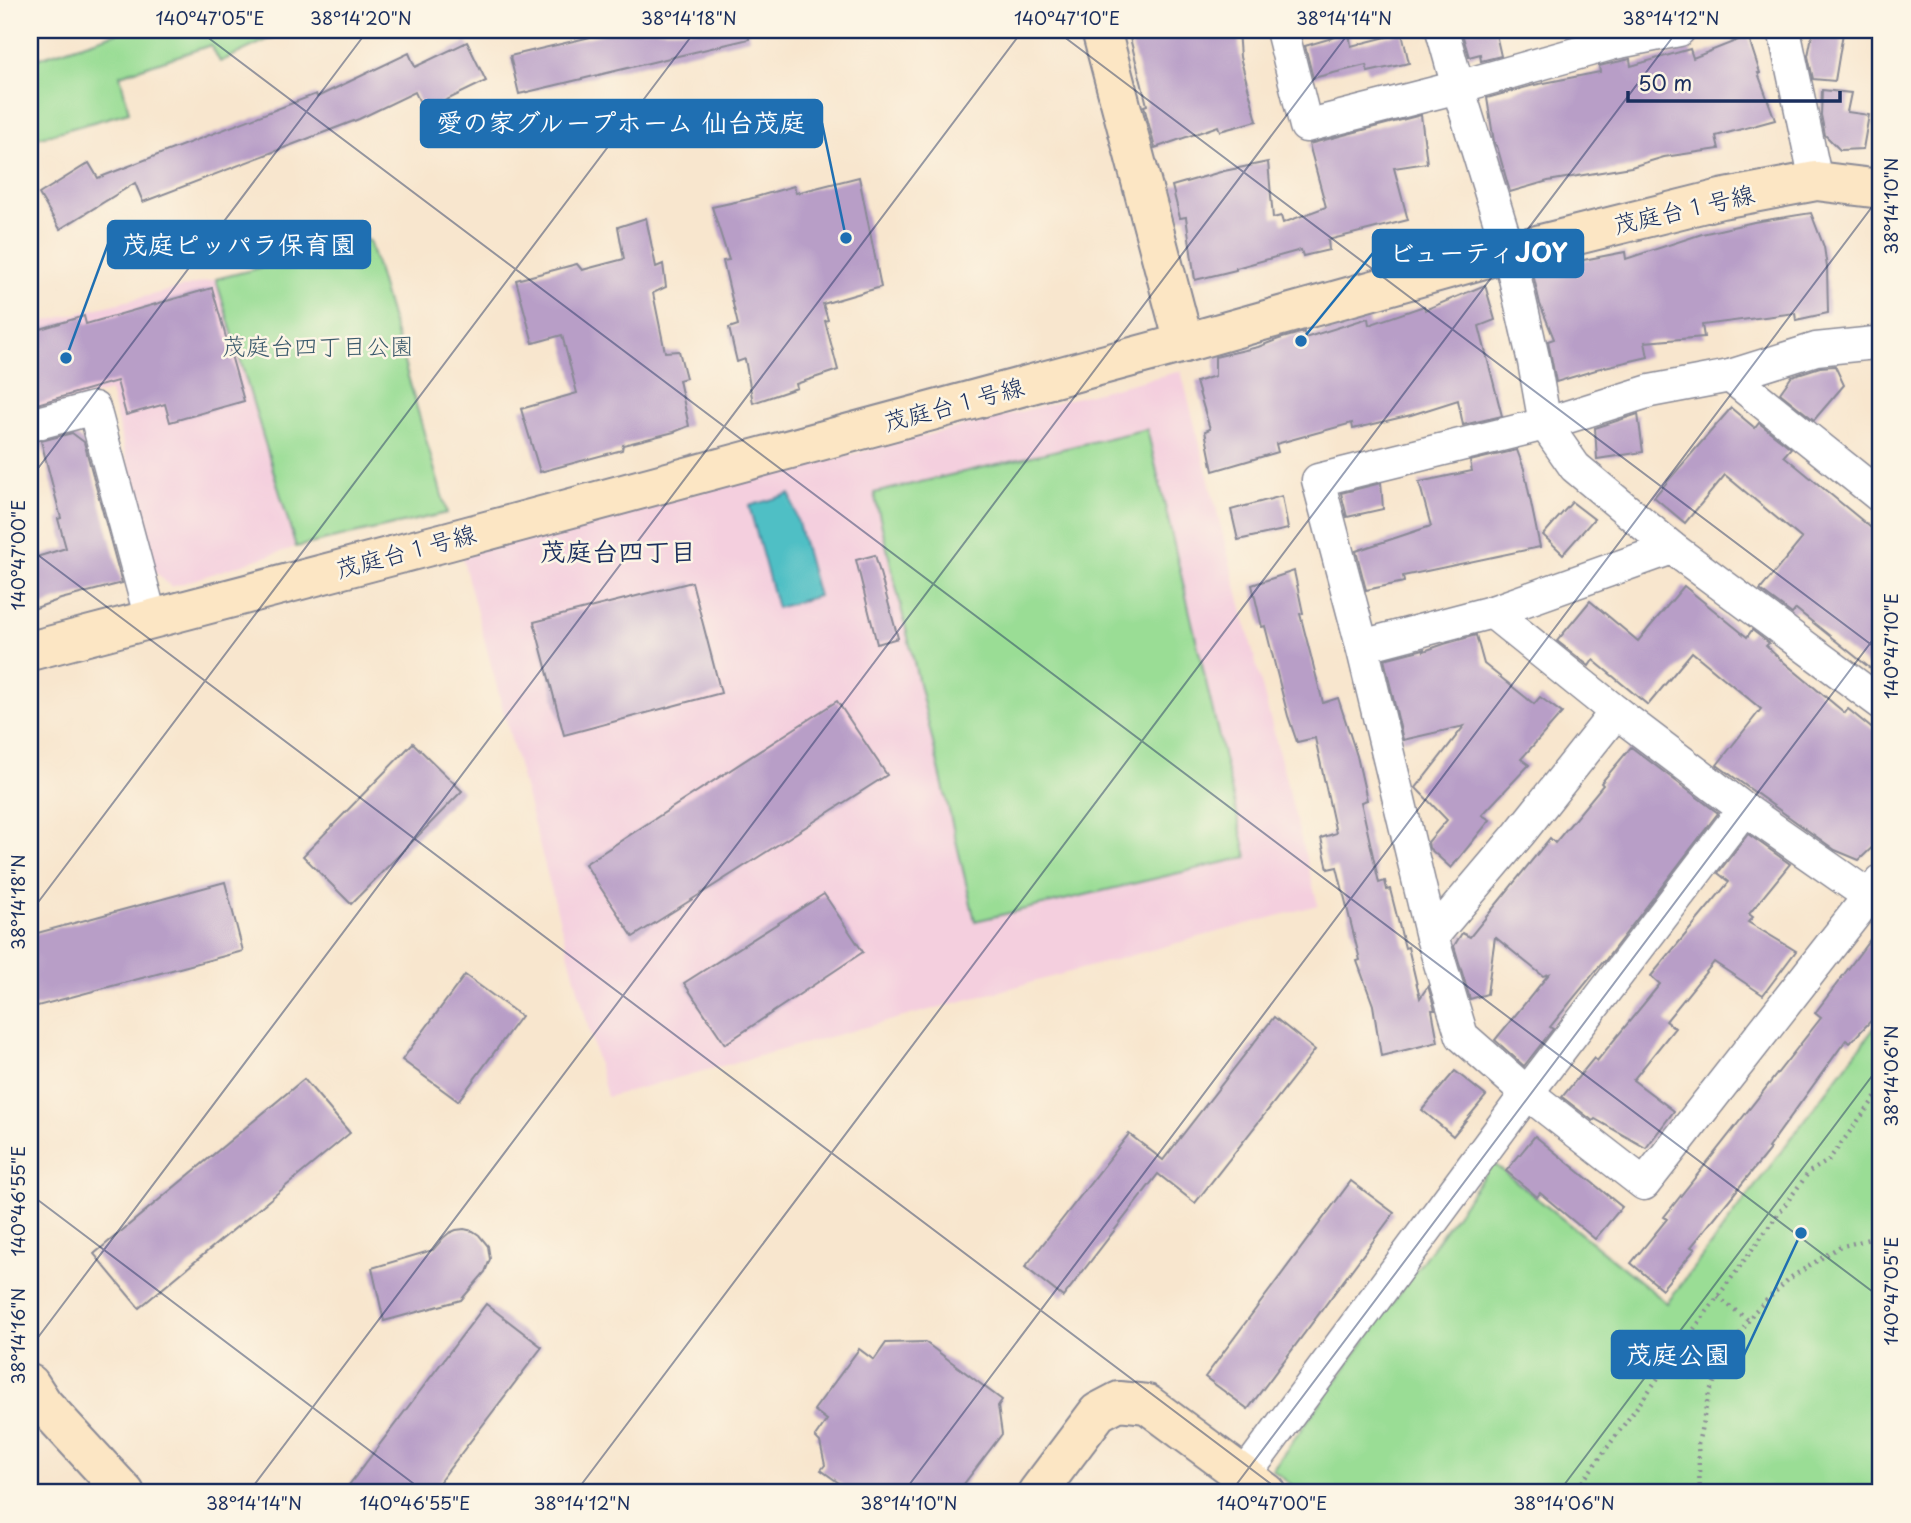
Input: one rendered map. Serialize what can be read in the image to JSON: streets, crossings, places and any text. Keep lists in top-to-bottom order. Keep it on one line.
{"streets":{"street":["茂庭台１号線"]},"districts":["茂庭台四丁目"],"parks":["茂庭台四丁目公園"],"places":["愛の家グループホーム 仙台茂庭","ビューティJOY","茂庭ピッパラ保育園","茂庭公園"],"scale_bar":"50 m","coordinates":["140°47'05\"E","38°14'20\"N","38°14'18\"N","140°47'10\"E","38°14'14\"N","38°14'12\"N","38°14'10\"N","140°47'00\"E","38°14'06\"N","140°46'55\"E","38°14'16\"N"]}
